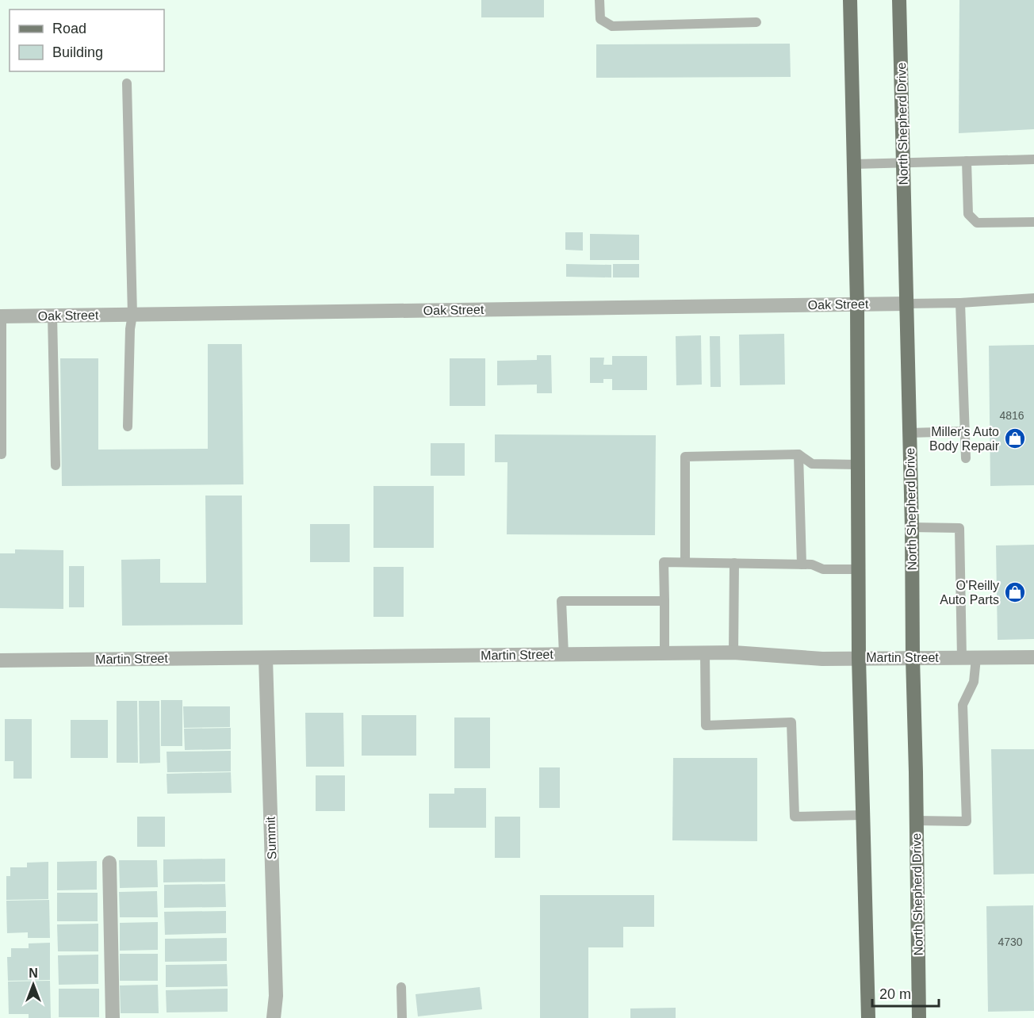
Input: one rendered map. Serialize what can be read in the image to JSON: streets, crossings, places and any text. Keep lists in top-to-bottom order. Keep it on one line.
{"streets":{"main road":["North Shepherd Drive"],"street":["Oak Street","Martin Street","Summit"]},"crossings":[["North Shepherd Drive","Oak Street"],["North Shepherd Drive","Martin Street"],["Martin Street","Summit"]],"places":{"shop":["Miller's Auto Body Repair","O'Reilly Auto Parts"]},"house_numbers":["4816","4730"],"legend":["Road","Building"],"scale_bar":"20 m","north":"top"}
